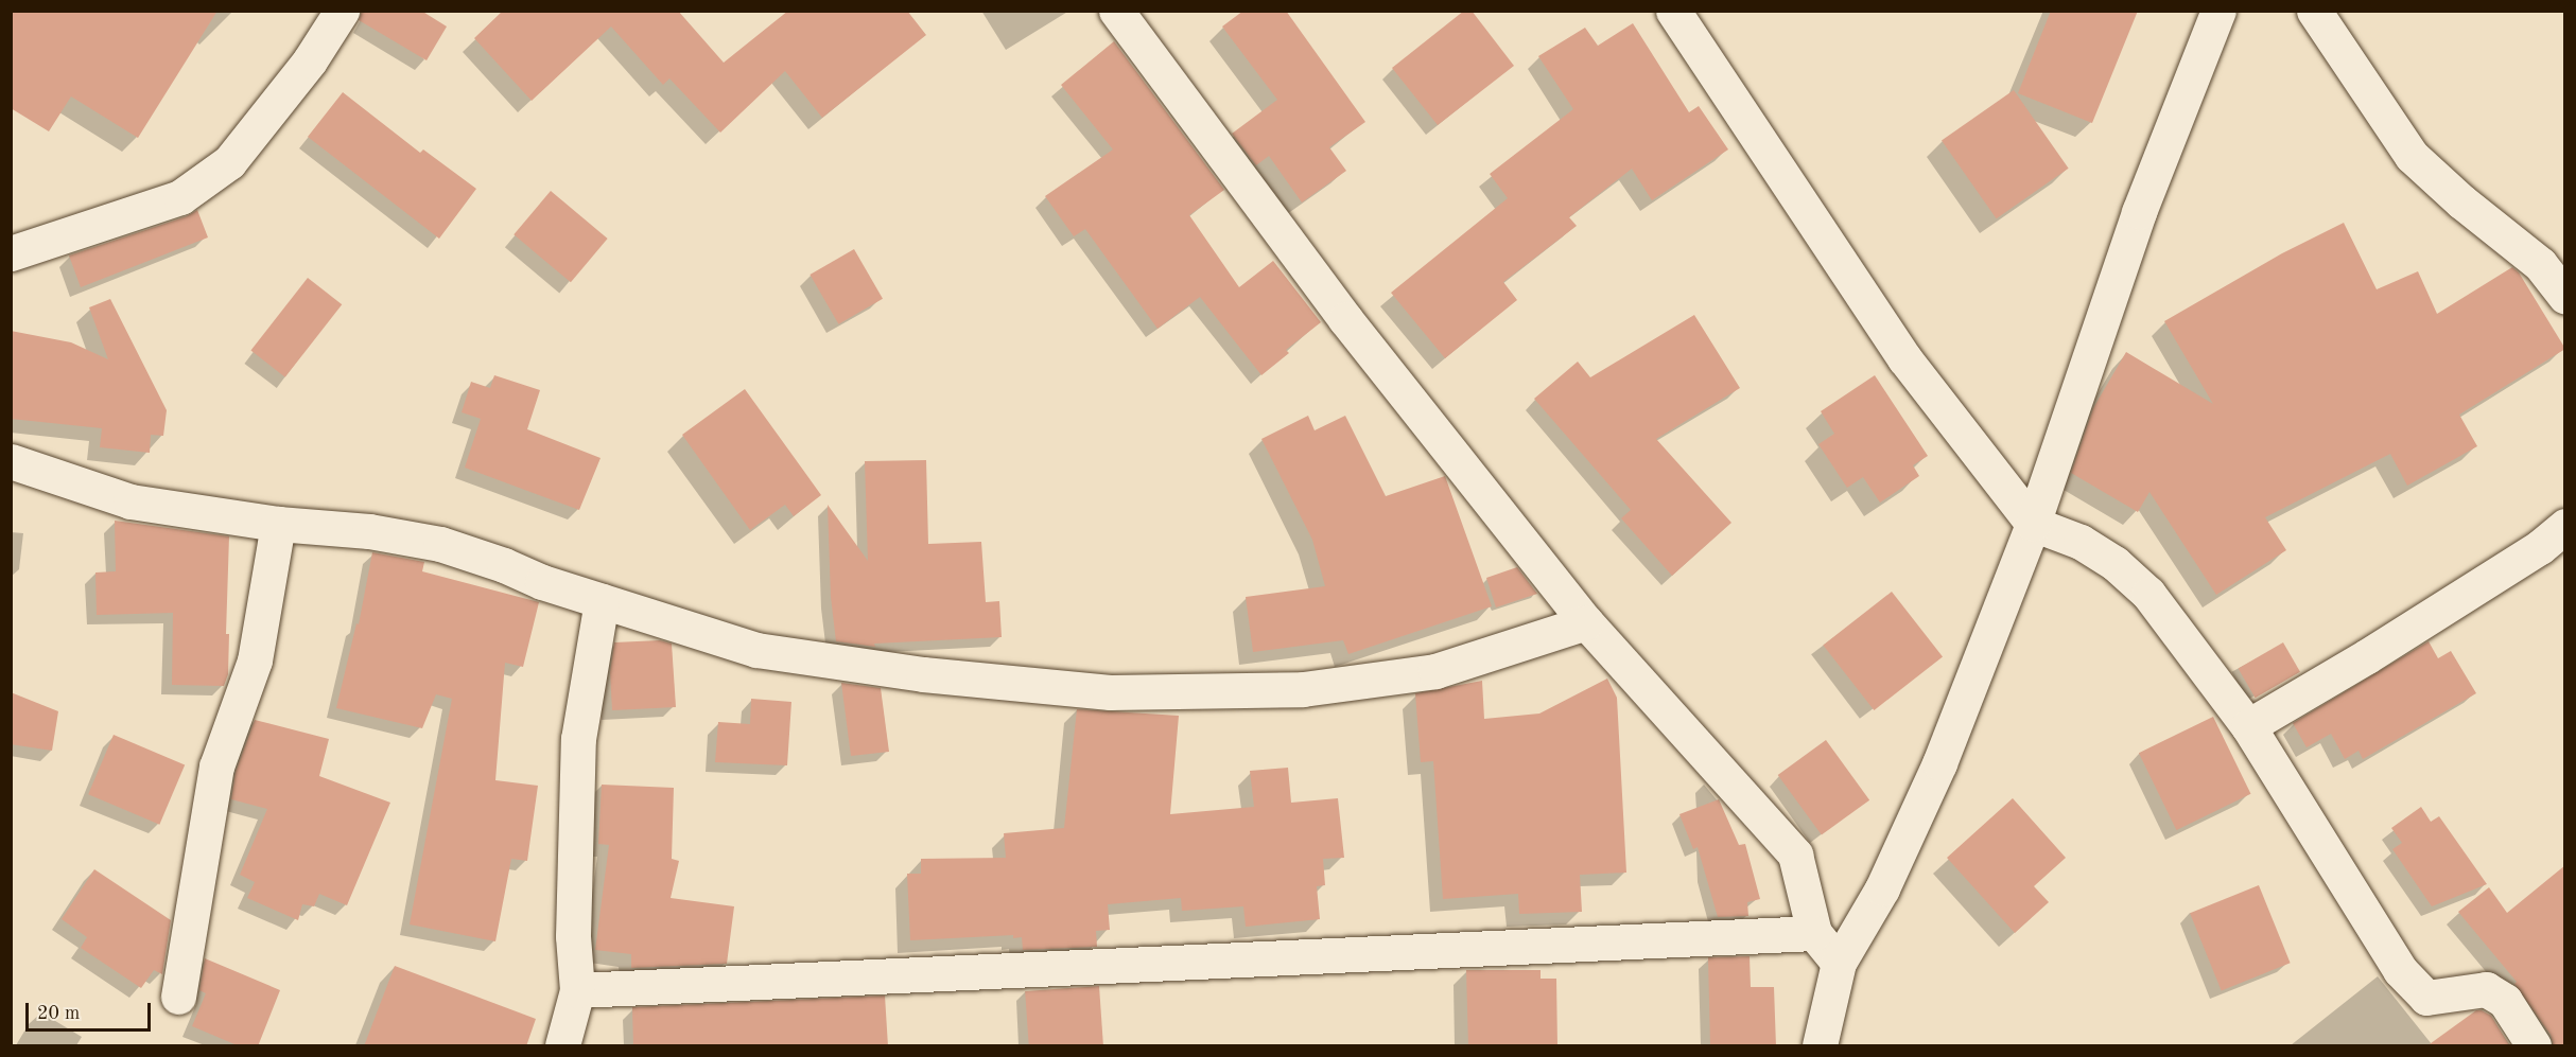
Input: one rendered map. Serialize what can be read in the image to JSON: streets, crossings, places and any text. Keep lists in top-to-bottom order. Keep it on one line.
{"scale_bar":"20 m"}
